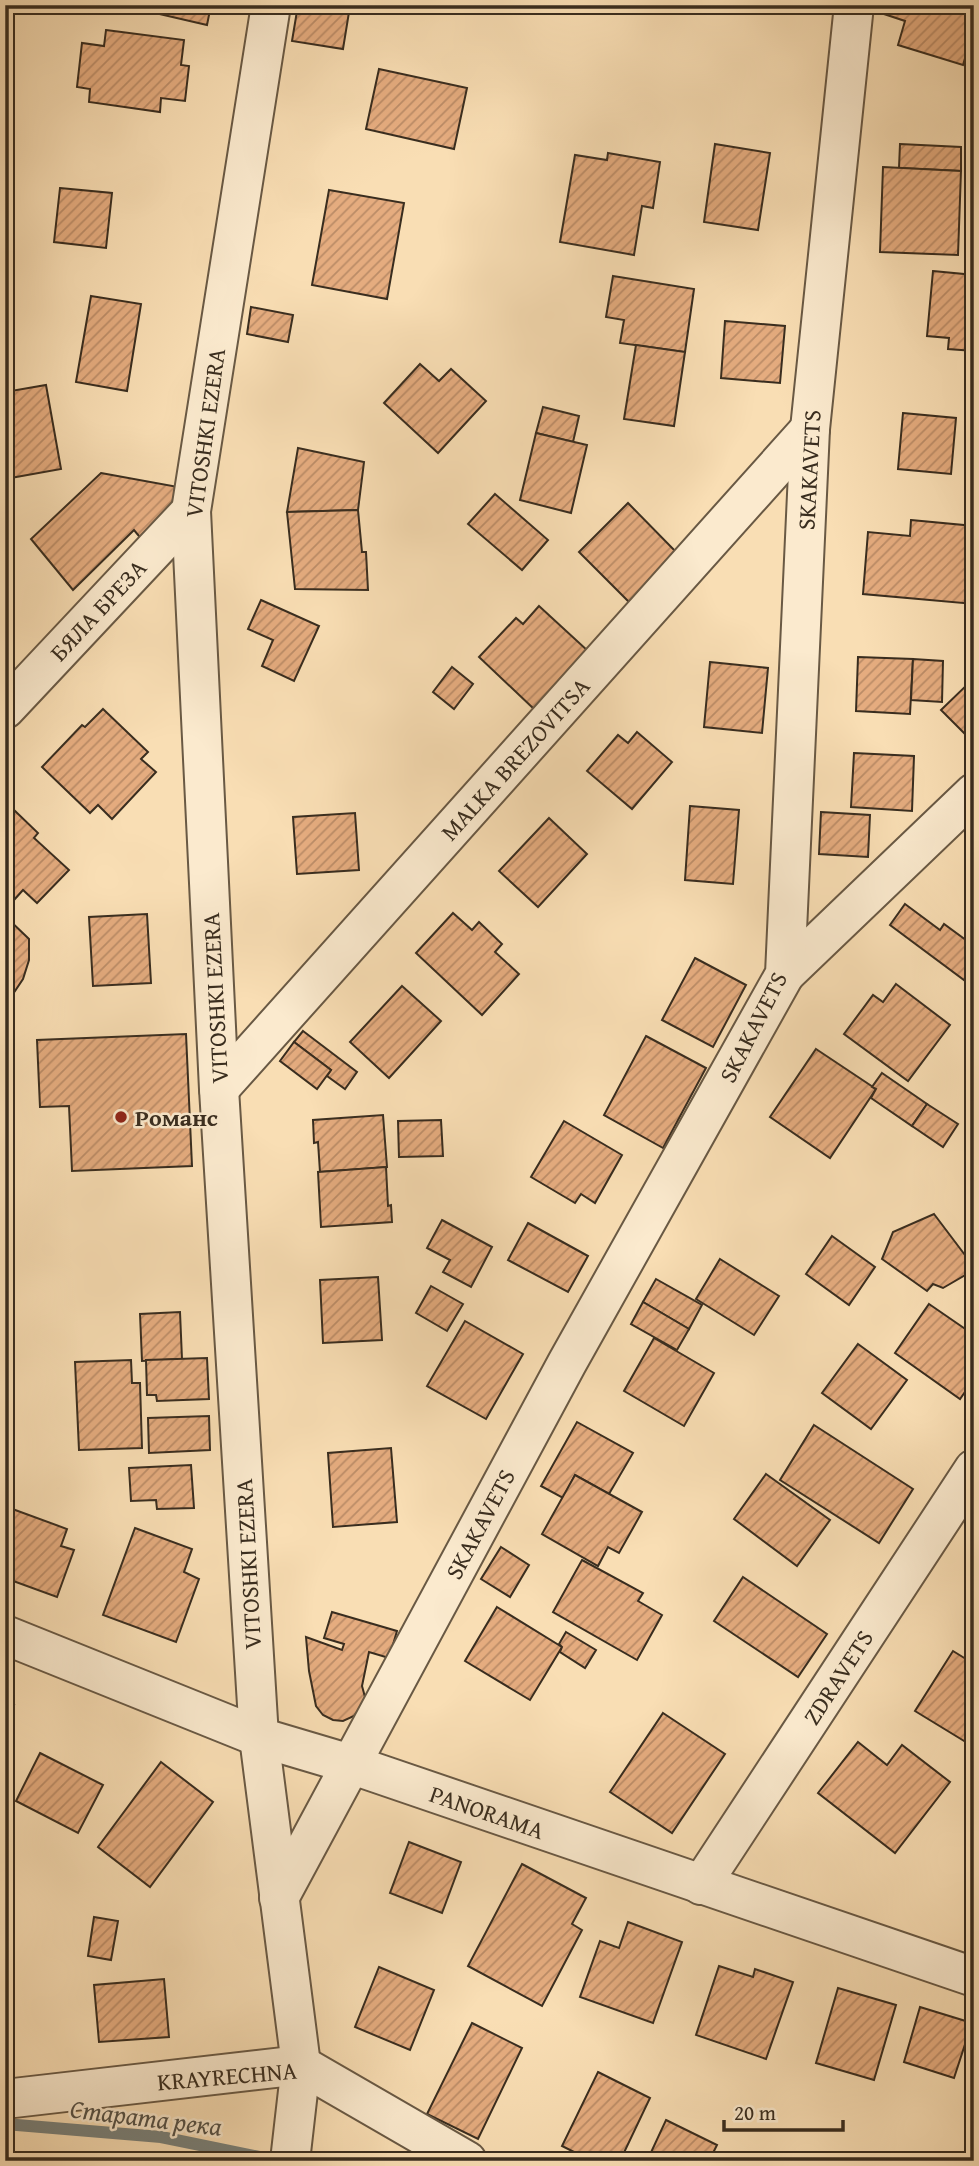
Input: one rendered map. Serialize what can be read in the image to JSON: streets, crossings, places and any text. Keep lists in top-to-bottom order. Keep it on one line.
{"streets":{"street":["VITOSHKI EZERA","SKAKAVETS","БЯЛА БРЕЗА","MALKA BREZOVITSA","ZDRAVETS","PANORAMA","KRAYRECHNA"]},"crossings":[["VITOSHKI EZERA","SKAKAVETS"],["VITOSHKI EZERA","БЯЛА БРЕЗА"],["VITOSHKI EZERA","MALKA BREZOVITSA"],["VITOSHKI EZERA","PANORAMA"],["VITOSHKI EZERA","KRAYRECHNA"],["SKAKAVETS","MALKA BREZOVITSA"],["SKAKAVETS","PANORAMA"],["ZDRAVETS","PANORAMA"]],"water":["Старата река"],"places":["Романс"],"scale_bar":"20 m"}
